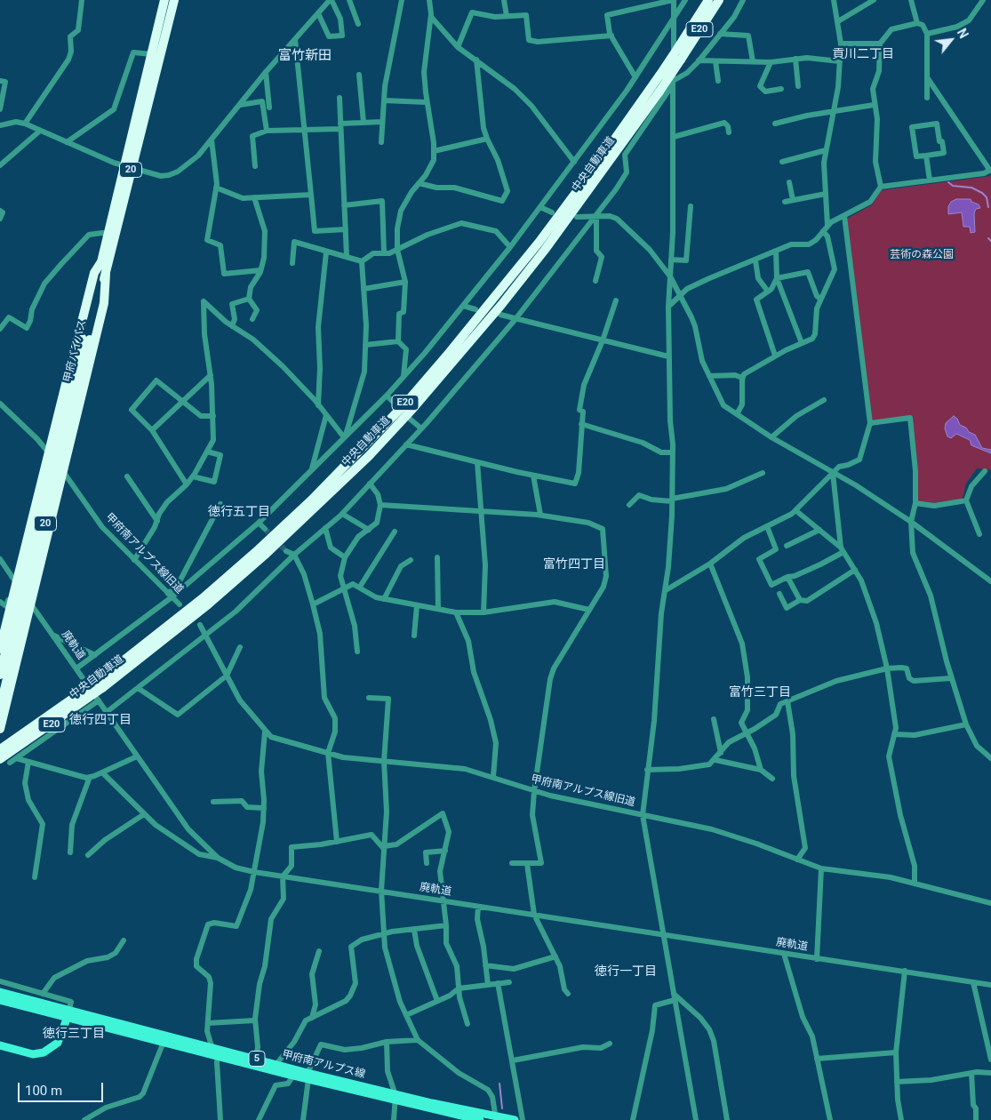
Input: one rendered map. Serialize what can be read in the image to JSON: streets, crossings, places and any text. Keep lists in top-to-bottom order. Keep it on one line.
{"streets":{"highway":["E20","中央自動車道","20","甲府バイパス"],"main road":["5","甲府南アルプス線"],"street":["甲府南アルプス線旧道","廃軌道"]},"districts":["貢川二丁目","富竹新田","徳行五丁目","富竹四丁目","富竹三丁目","徳行四丁目","徳行一丁目","徳行三丁目"],"parks":["芸術の森公園"],"scale_bar":"100 m","north":"top right"}
